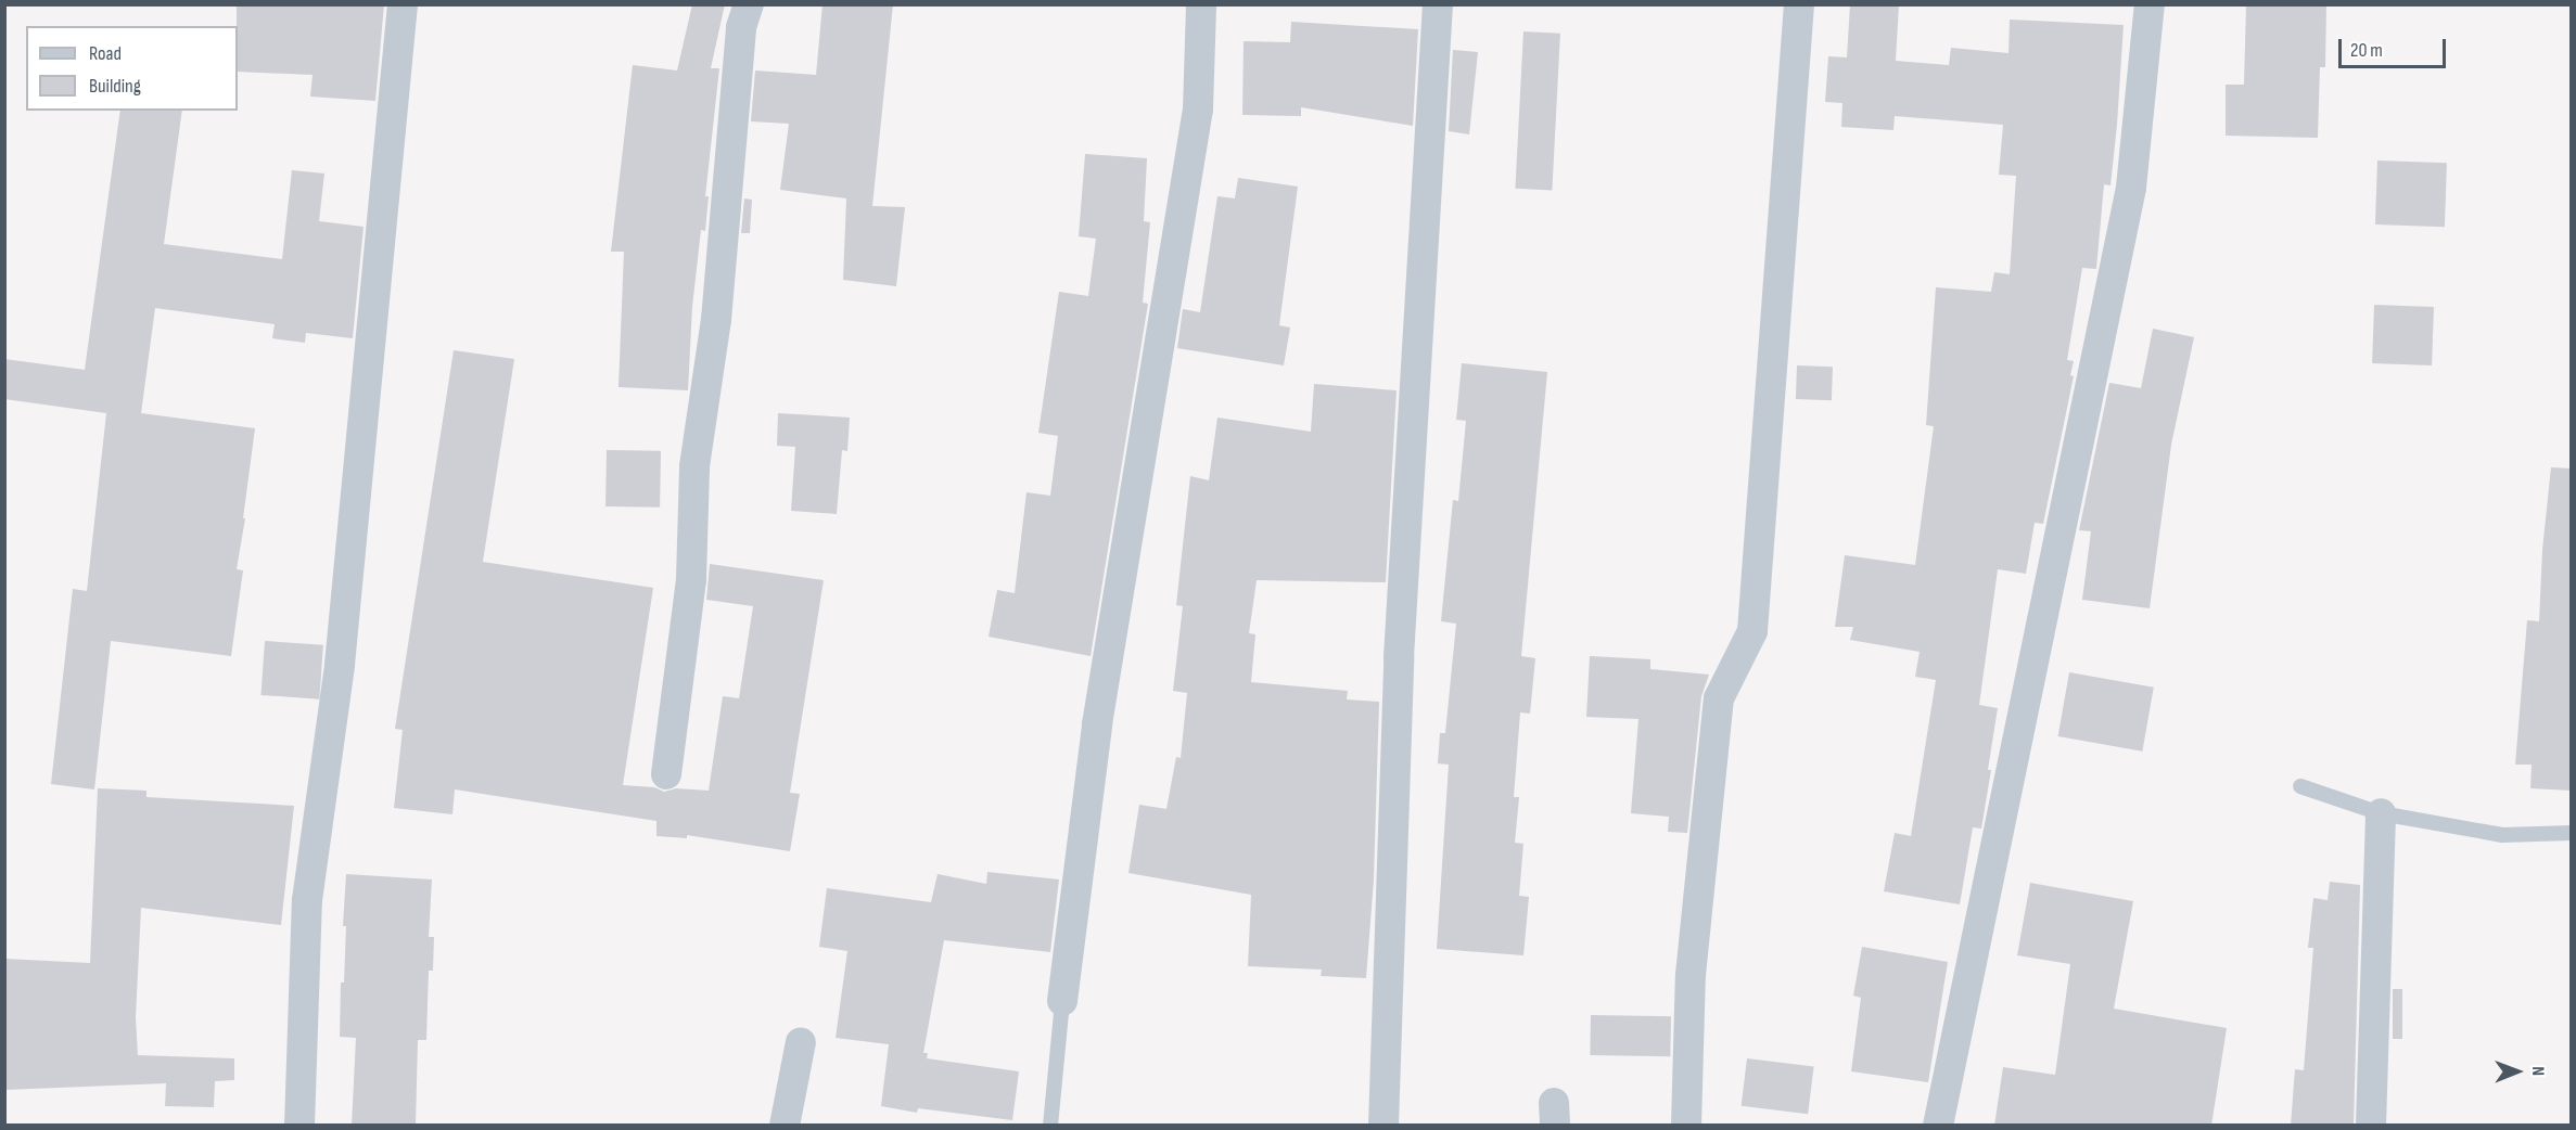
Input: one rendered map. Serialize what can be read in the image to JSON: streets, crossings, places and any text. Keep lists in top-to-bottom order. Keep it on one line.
{"legend":["Road","Building"],"scale_bar":"20 m","north":"right"}
